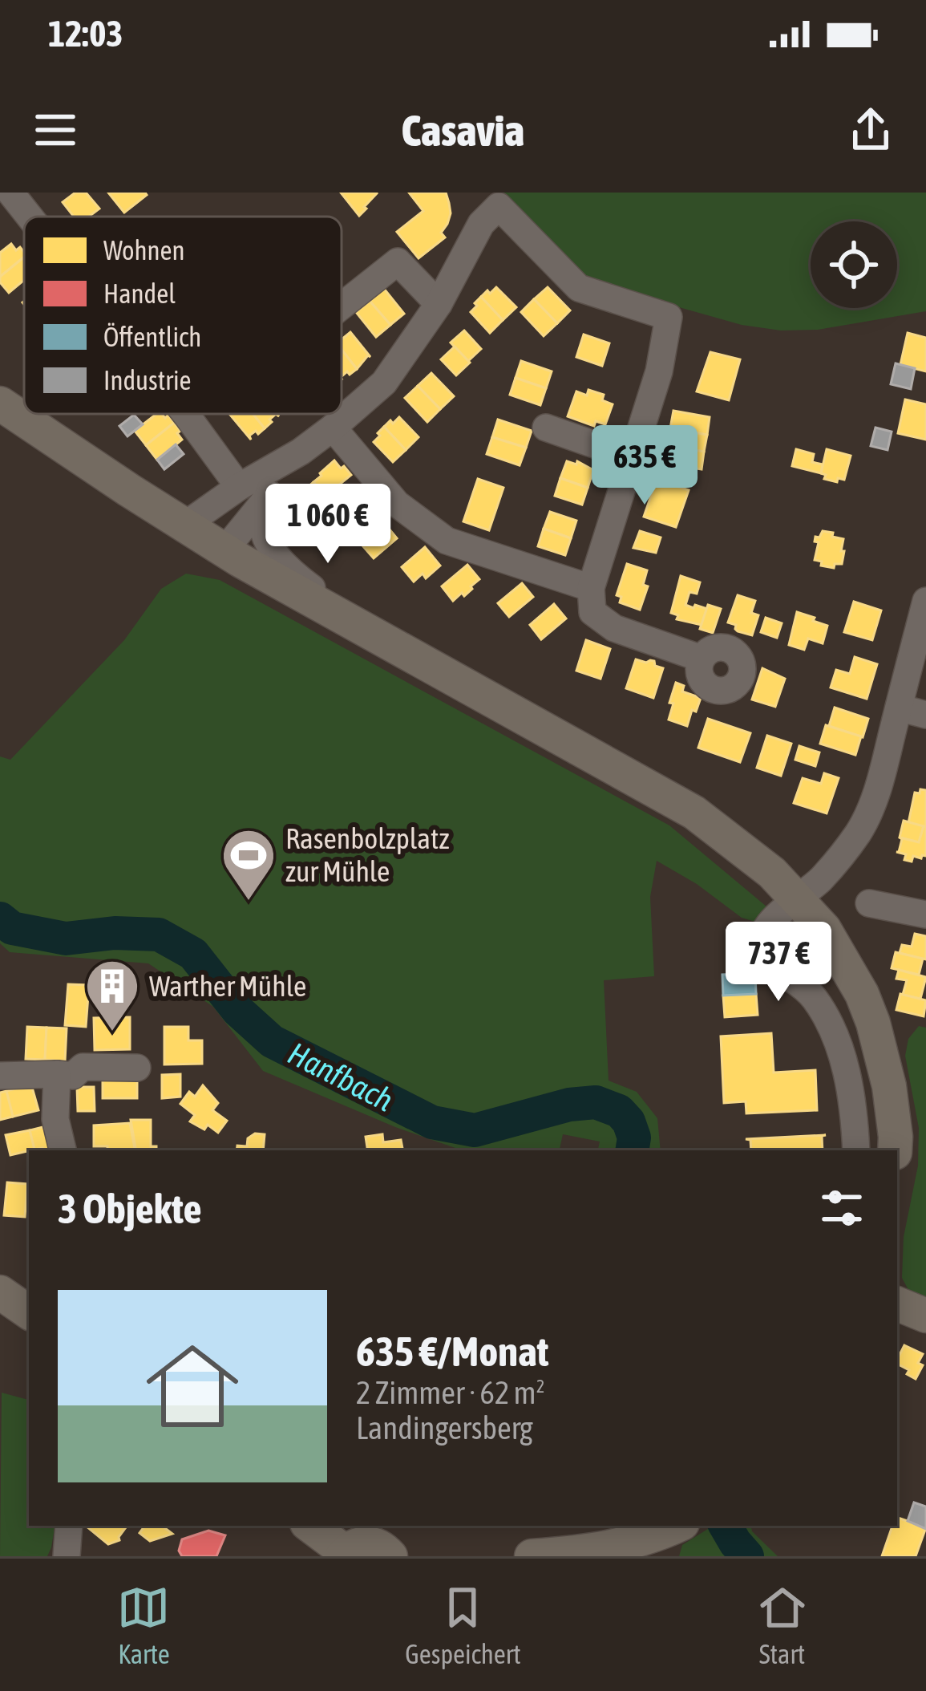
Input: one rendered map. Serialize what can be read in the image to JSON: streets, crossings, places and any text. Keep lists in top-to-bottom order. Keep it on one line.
{"water":["Hanfbach"],"places":{"sports":["Rasenbolzplatz zur Mühle"],"building":["Warther Mühle"]},"legend":["Wohnen","Handel","Öffentlich","Industrie"],"page":{"status":"12:03","header":"Casavia","price":["635 €","1 060 €","737 €"],"heading":"3 Objekte","list":[{"name":"635 €/Monat","note":"2 Zimmer · 62 m² · Landingersberg"}],"tabs":["Karte","Gespeichert","Start"]}}
